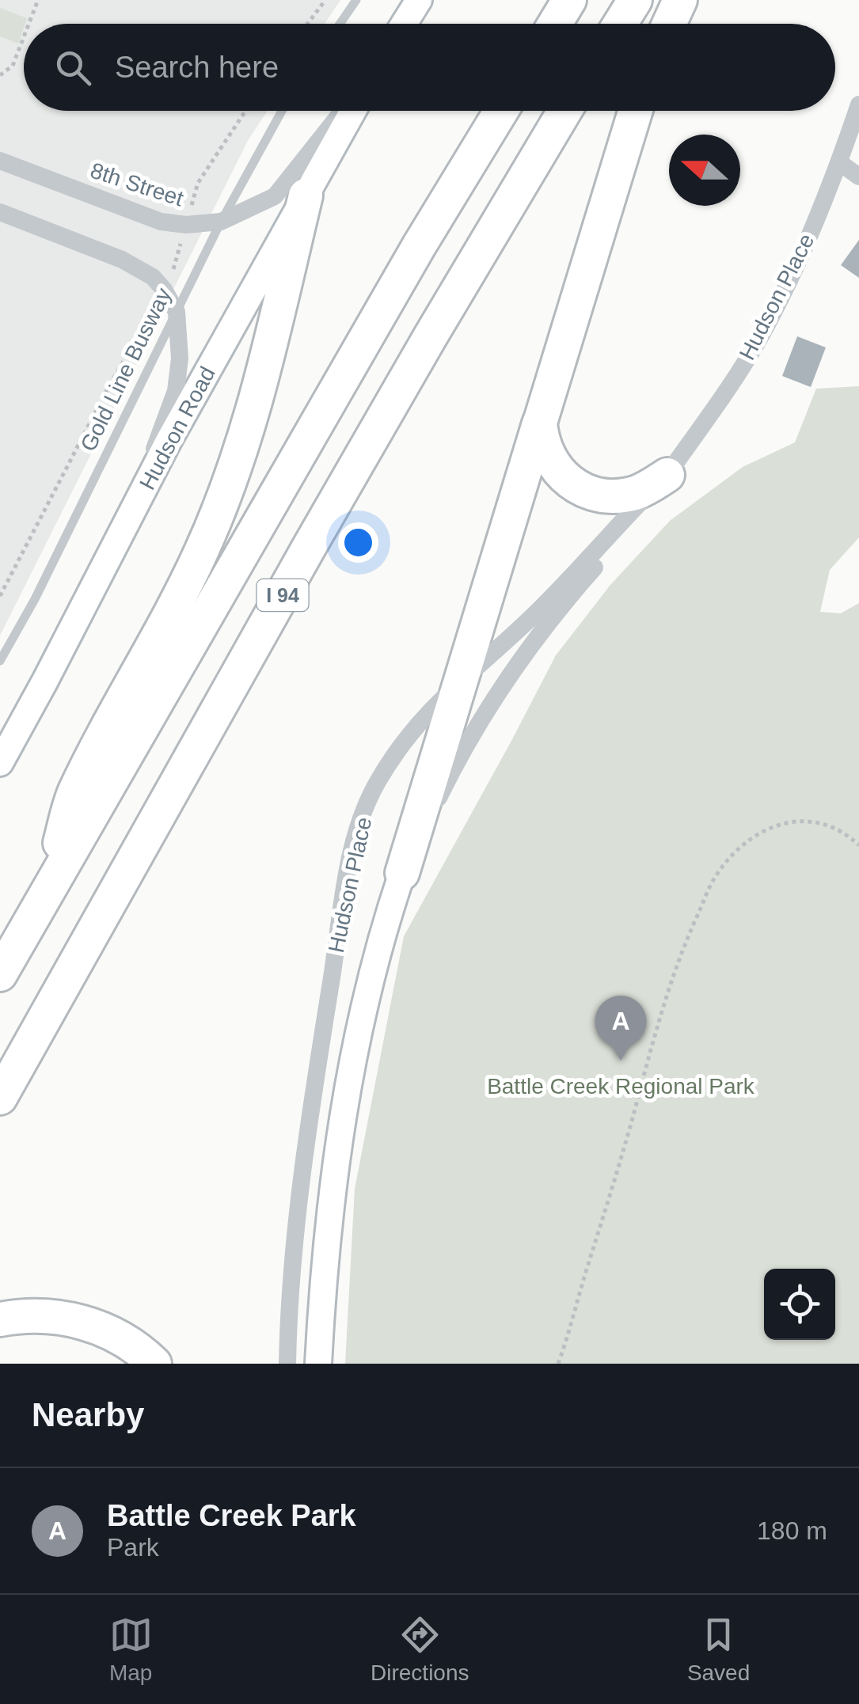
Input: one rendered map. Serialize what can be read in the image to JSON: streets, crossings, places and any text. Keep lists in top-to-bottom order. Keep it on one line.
{"streets":{"highway":["I 94"],"street":["8th Street","Hudson Place","Hudson Road"],"lane":["Gold Line Busway"]},"crossings":[["8th Street","Gold Line Busway"]],"parks":["Battle Creek Regional Park"],"north":"left","page":{"search":"Search here","pins":"A","heading":"Nearby","list":[{"mark":"A","name":"Battle Creek Park","note":"Park","value":"180 m"}],"nav":["Map","Directions","Saved"]}}
